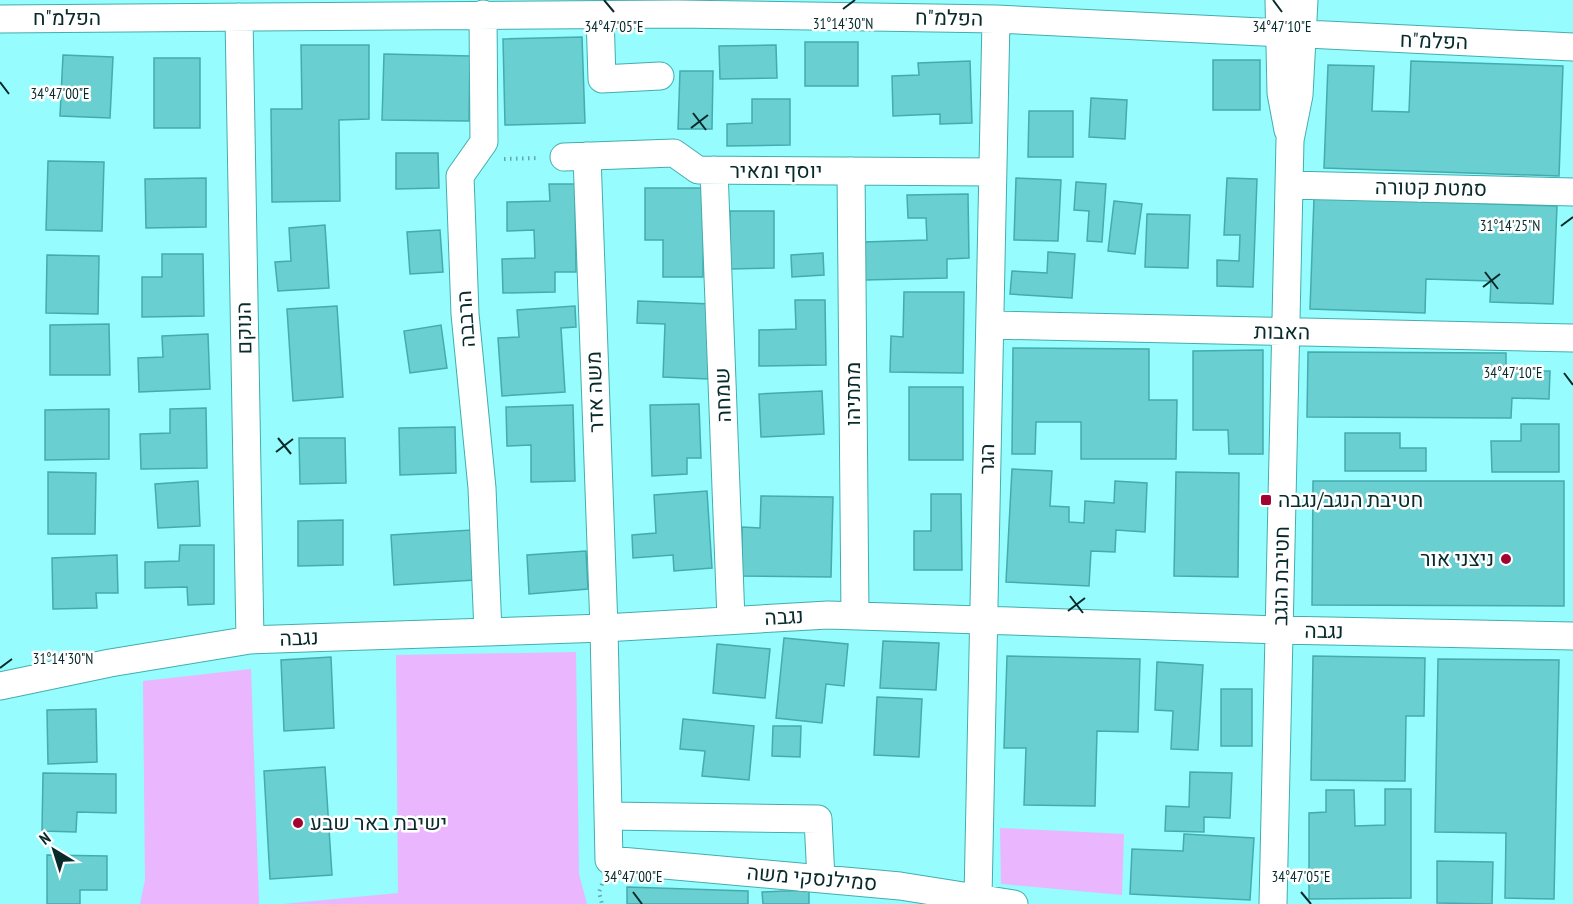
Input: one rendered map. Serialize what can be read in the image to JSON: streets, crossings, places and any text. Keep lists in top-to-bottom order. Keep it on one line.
{"streets":{"street":["הפלמ\"ח","יוסף ומאיר","סמטת קטורה","הרבבה","הנוקם","האבות","משה אדר","מתתיהו","שמחה","הגר","חטיבת הנגב","נגבה","סמילנסקי משה"]},"crossings":[["הפלמ\"ח","הרבבה"],["הפלמ\"ח","הנוקם"],["הפלמ\"ח","הגר"],["הפלמ\"ח","חטיבת הנגב"],["יוסף ומאיר","משה אדר"],["יוסף ומאיר","מתתיהו"],["יוסף ומאיר","שמחה"],["יוסף ומאיר","הגר"],["סמטת קטורה","חטיבת הנגב"],["הרבבה","נגבה"],["הנוקם","נגבה"],["האבות","הגר"],["האבות","חטיבת הנגב"],["משה אדר","נגבה"],["משה אדר","סמילנסקי משה"],["מתתיהו","נגבה"],["שמחה","נגבה"],["הגר","נגבה"],["הגר","סמילנסקי משה"],["חטיבת הנגב","נגבה"]],"places":{"transit":["חטיבת הנגב/נגבה"],"other":["ניצני אור","ישיבת באר שבע"]},"north":"top left","coordinates":["31°14'30\"N","34°47'05\"E","34°47'10\"E","34°47'00\"E","31°14'25\"N"]}
